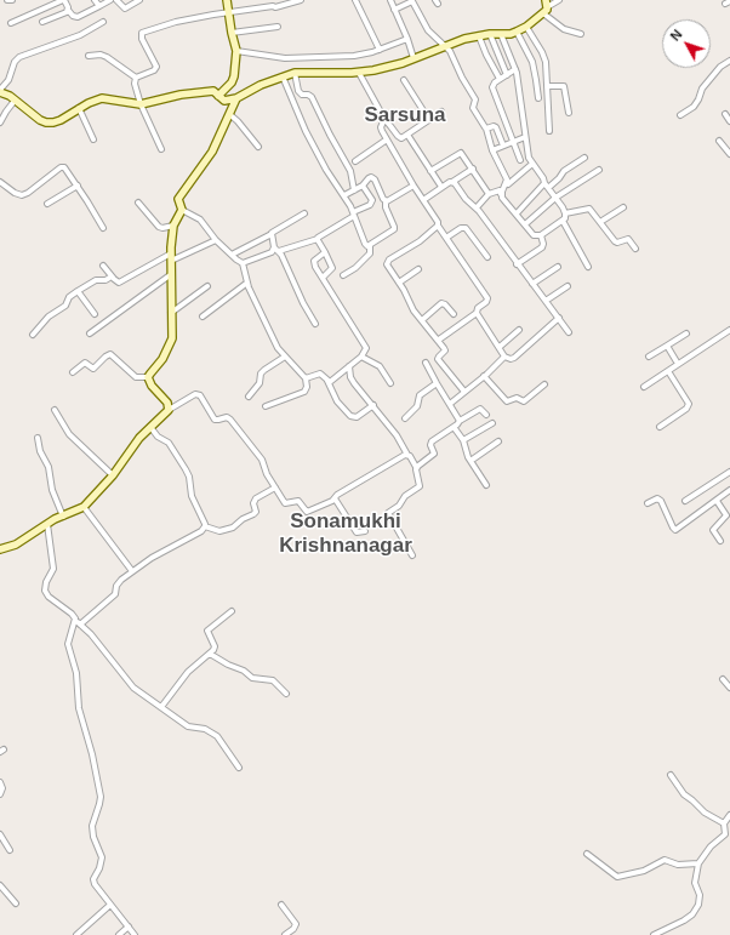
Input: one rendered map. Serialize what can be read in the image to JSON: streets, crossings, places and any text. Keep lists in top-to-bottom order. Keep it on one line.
{"districts":["Sarsuna","Sonamukhi Krishnanagar"],"north":"top left"}
